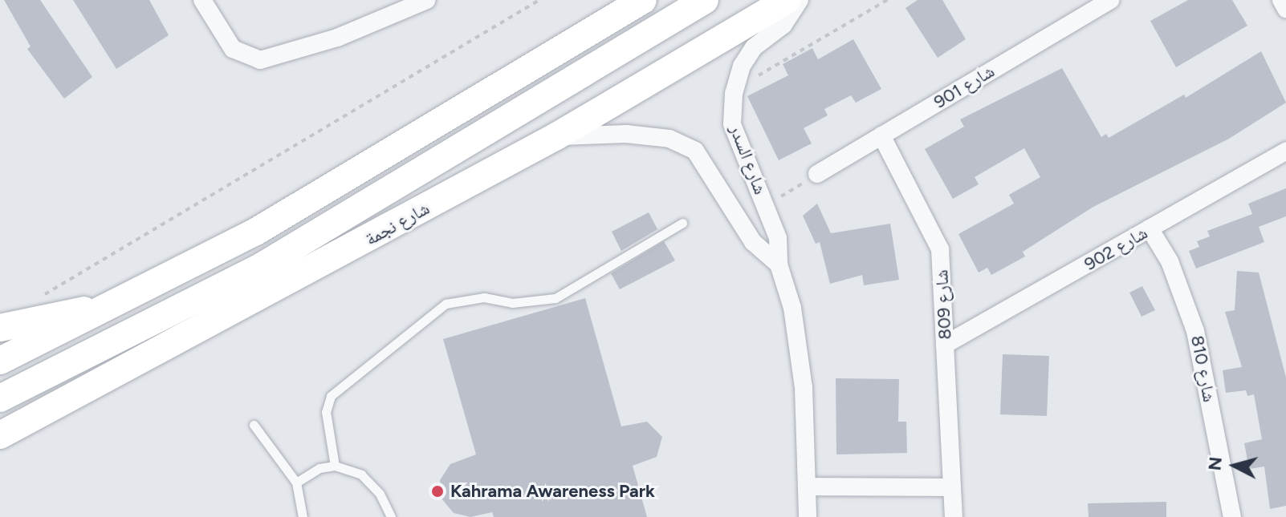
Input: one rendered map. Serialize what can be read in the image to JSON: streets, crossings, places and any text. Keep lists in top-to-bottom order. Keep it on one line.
{"streets":{"main road":["شارع نجمة"],"street":["شارع 901","شارع السدر","شارع 902","شارع 809","شارع 810"]},"crossings":[["شارع 901","شارع 809"],["شارع السدر","شارع نجمة"],["شارع 902","شارع 809"],["شارع 902","شارع 810"]],"places":["Kahrama Awareness Park"],"north":"left"}
